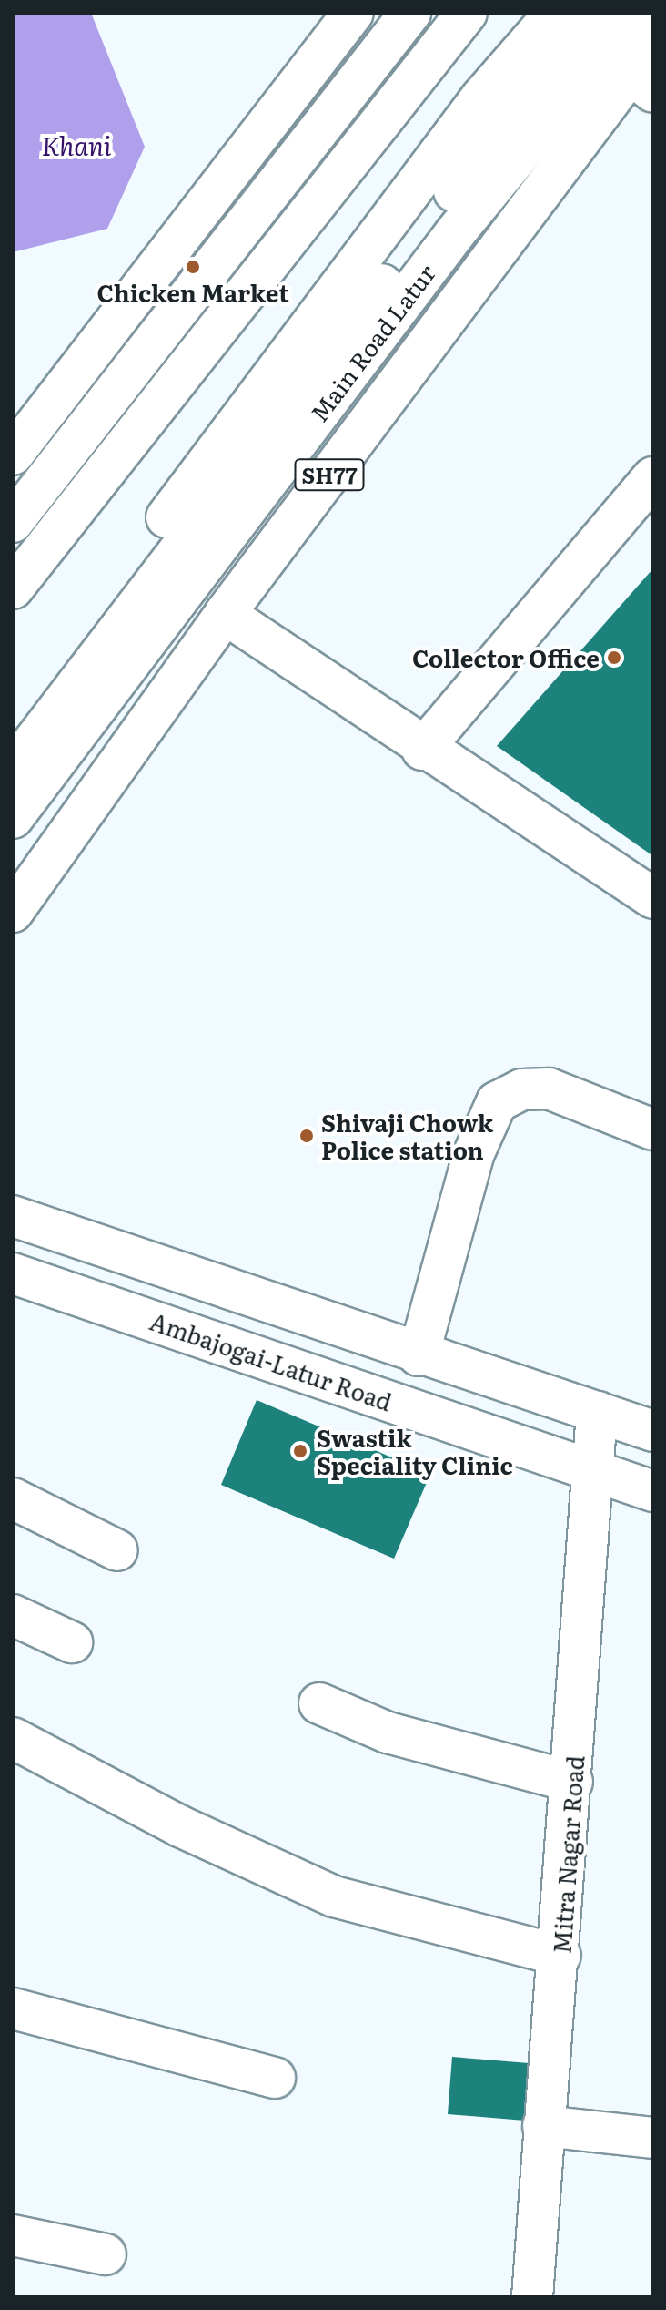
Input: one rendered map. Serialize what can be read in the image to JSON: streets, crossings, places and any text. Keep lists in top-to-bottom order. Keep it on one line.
{"streets":{"main road":["Main Road Latur","SH77","Ambajogai-Latur Road","Mitra Nagar Road"]},"crossings":[["Ambajogai-Latur Road","Mitra Nagar Road"]],"water":["Khani"],"places":["Chicken Market","Collector Office","Shivaji Chowk Police station","Swastik Speciality Clinic"]}
